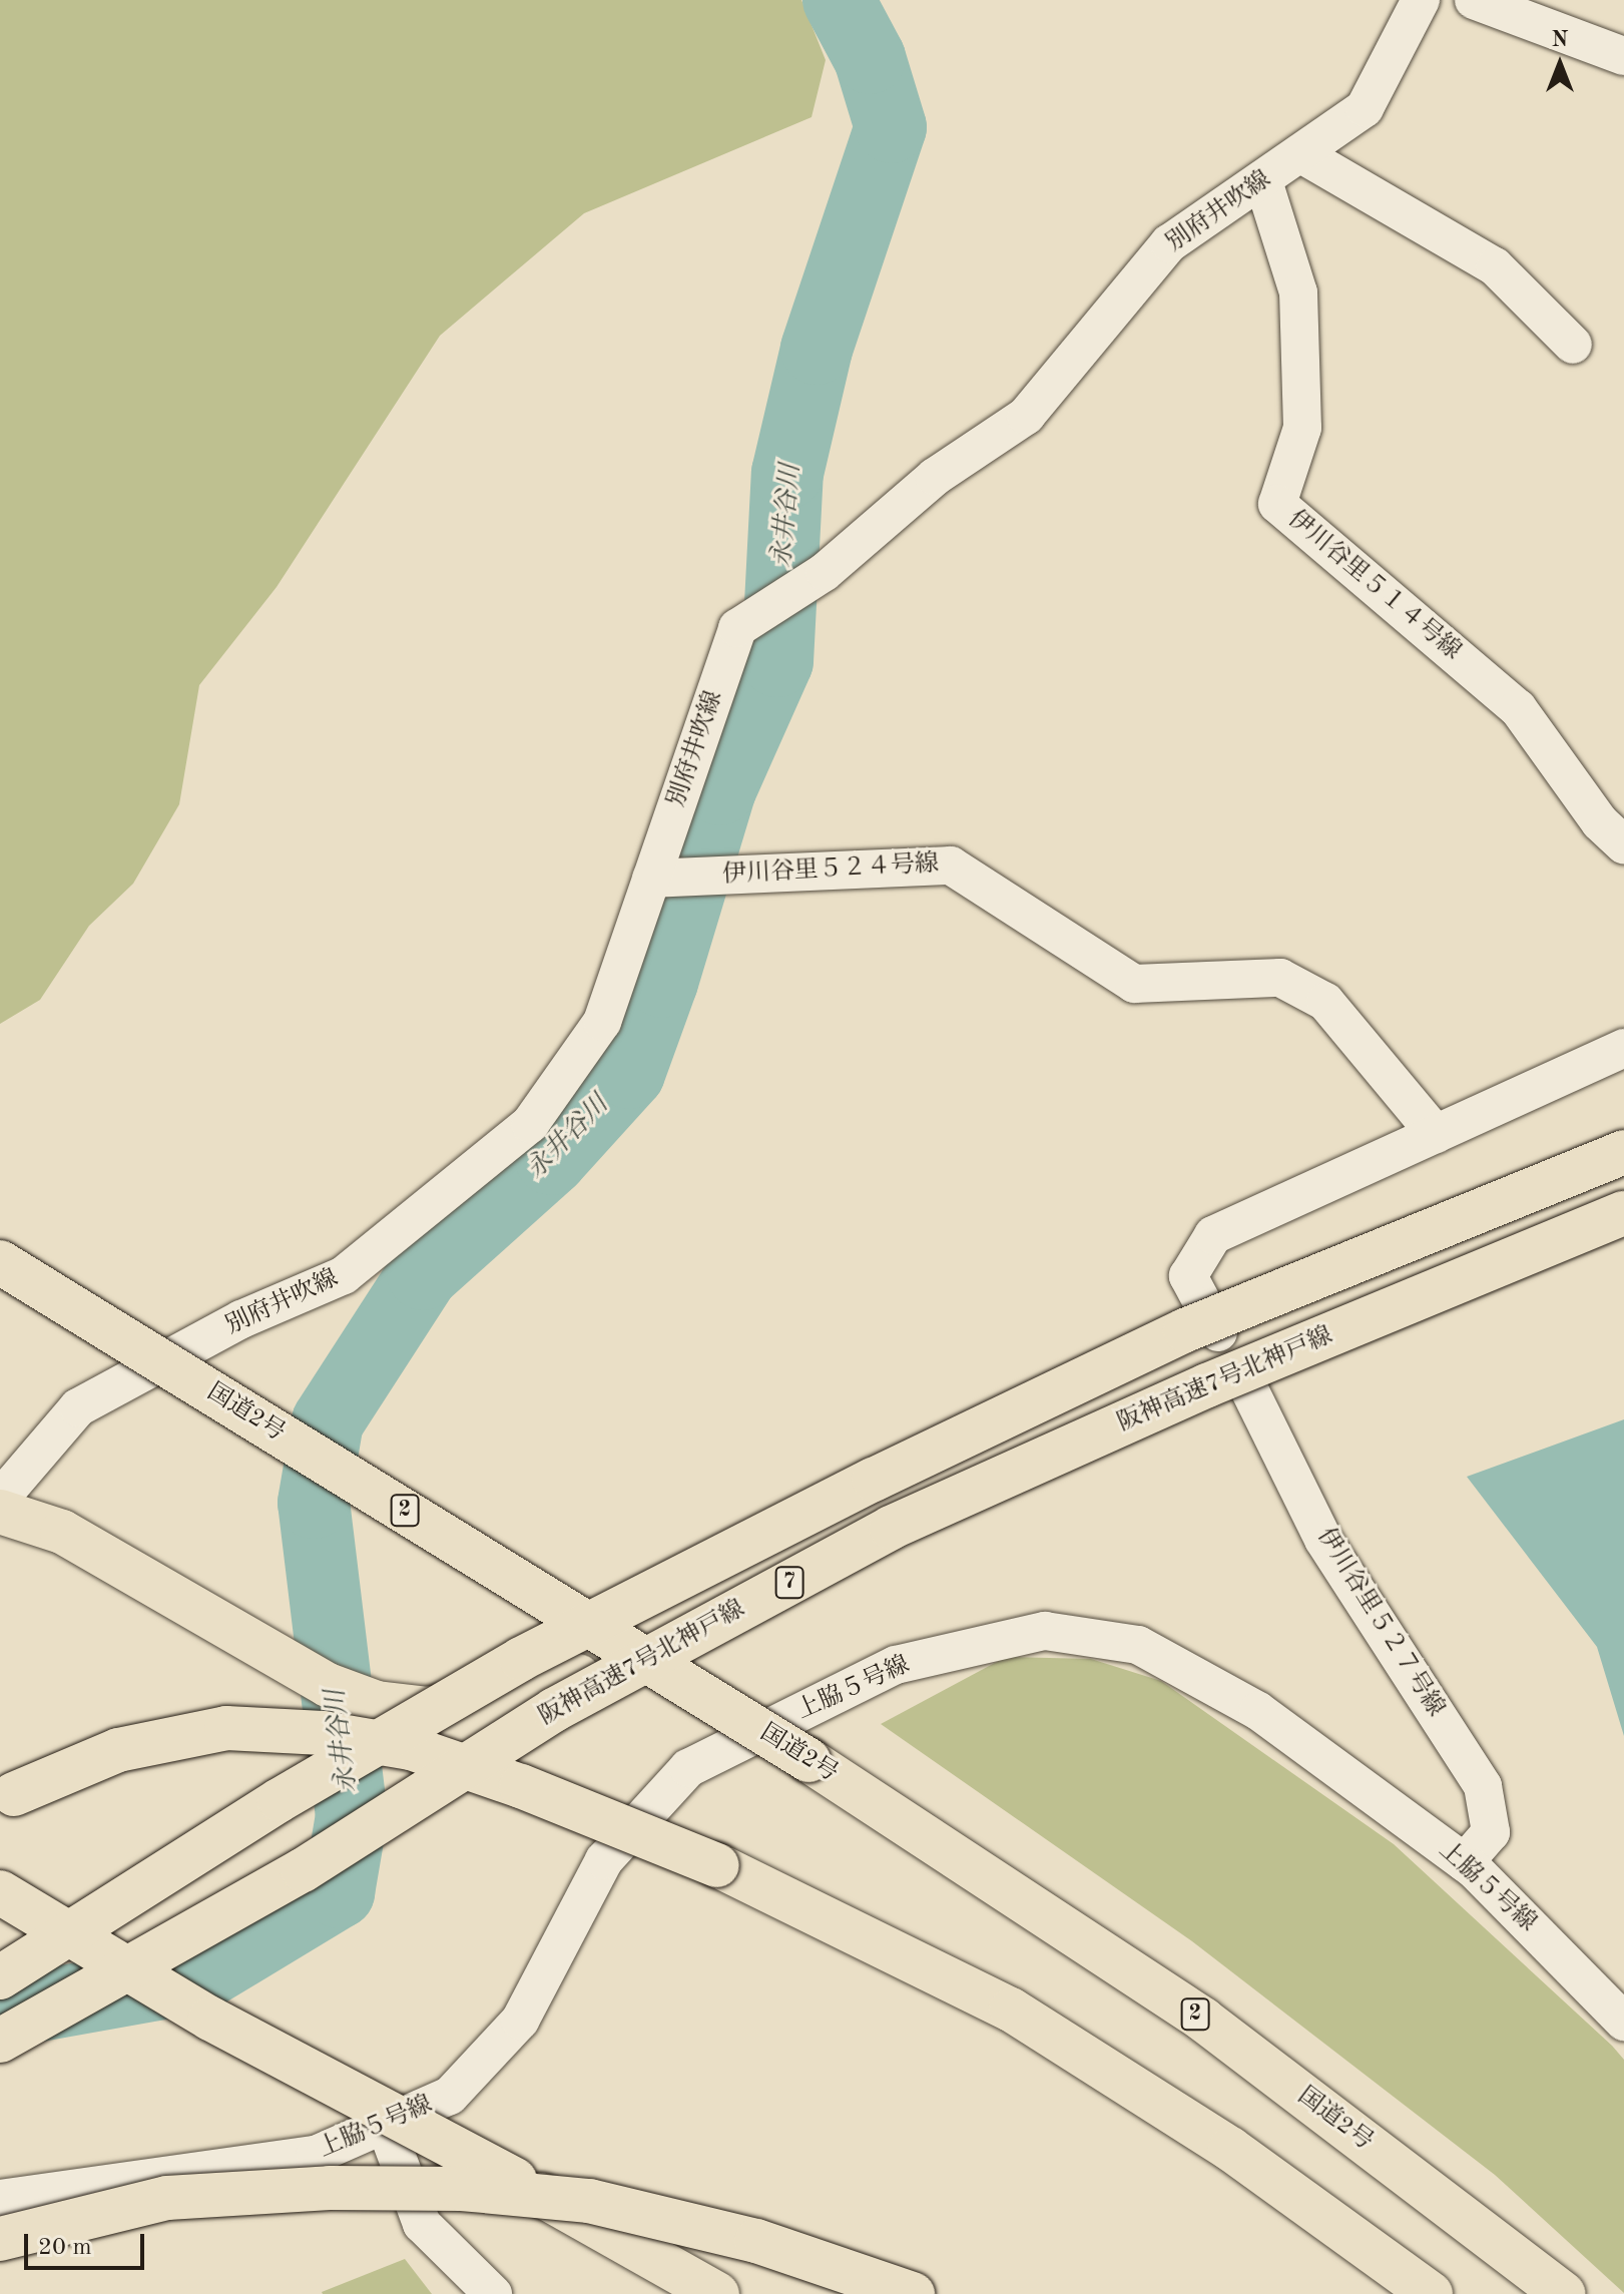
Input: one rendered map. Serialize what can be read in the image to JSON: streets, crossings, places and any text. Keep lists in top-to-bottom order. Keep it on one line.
{"streets":{"highway":["阪神高速7号北神戸線","国道2号","2","7"],"street":["別府井吹線","伊川谷里５１４号線","伊川谷里５２４号線","伊川谷里５２７号線","上脇５号線"]},"crossings":[["別府井吹線","伊川谷里５１４号線"],["別府井吹線","伊川谷里５２４号線"],["伊川谷里５２７号線","上脇５号線"]],"water":["永井谷川"],"scale_bar":"20 m","north":"top"}
